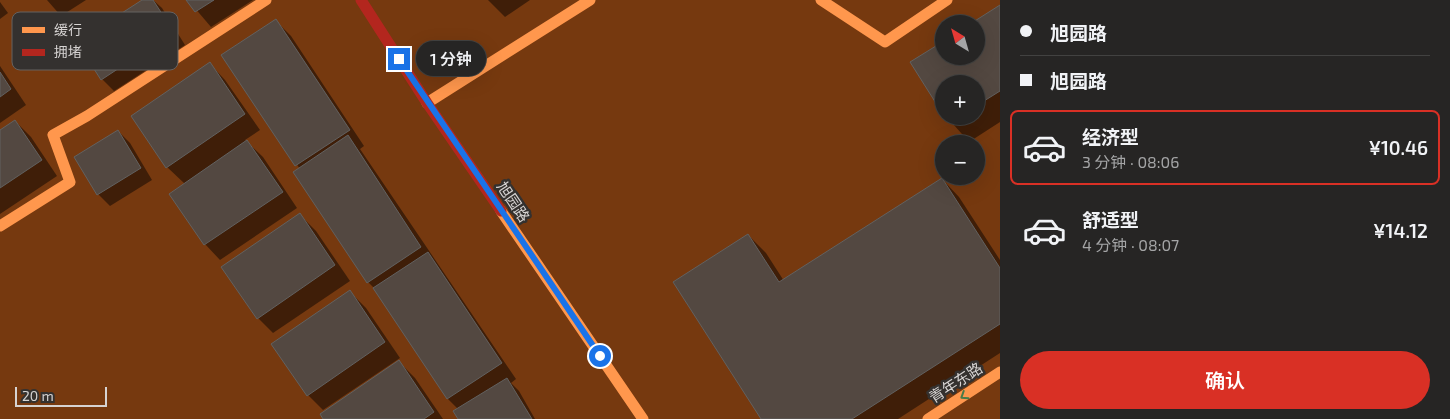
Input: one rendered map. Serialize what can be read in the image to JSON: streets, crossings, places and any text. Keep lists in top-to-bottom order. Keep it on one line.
{"streets":{"street":["旭园路","青年东路"]},"one_way":["青年东路"],"legend":["缓行","拥堵"],"scale_bar":"20 m","north":"top left","page":{"banner":["旭园路","旭园路"],"map_buttons":["+","−"],"bubble":"1 分钟","list":[{"name":"经济型","note":"3 分钟 · 08:06","value":"¥10.46"},{"name":"舒适型","note":"4 分钟 · 08:07","value":"¥14.12"}],"buttons":"确认","scale":"20 m"}}
